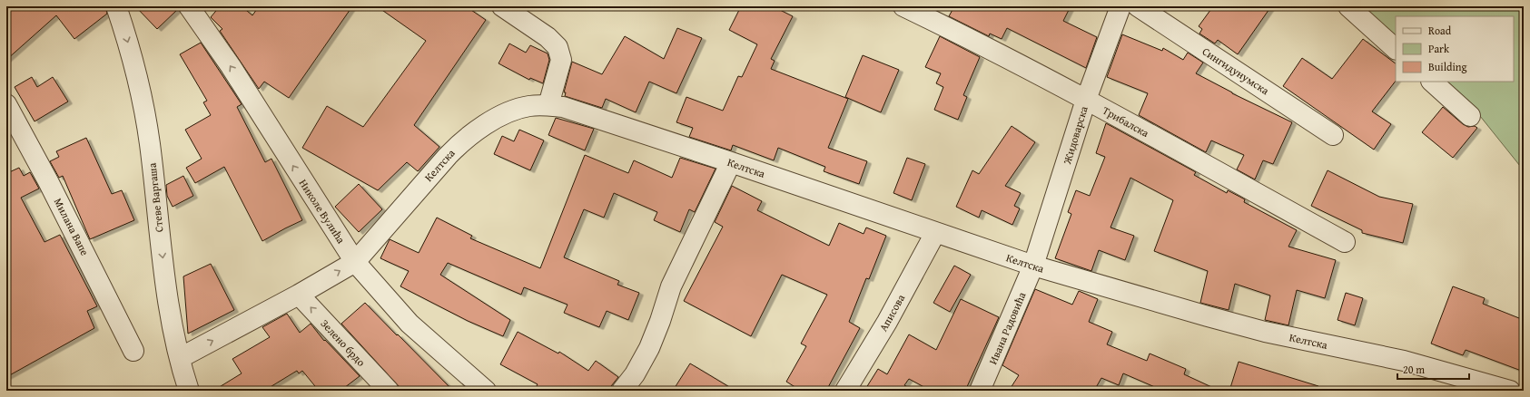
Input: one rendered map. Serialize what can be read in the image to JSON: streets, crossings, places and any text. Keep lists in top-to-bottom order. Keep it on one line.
{"streets":{"street":["Сингидунумска","Трибалска","Жидоварска","Келтска","Стеве Варгаша","Николе Вулића","Милана Вапе","Аписова","Ивана Радовића","Зелено брдо"]},"crossings":[["Трибалска","Жидоварска"],["Жидоварска","Келтска"],["Жидоварска","Ивана Радовића"],["Келтска","Стеве Варгаша"],["Келтска","Николе Вулића"],["Келтска","Аписова"],["Келтска","Ивана Радовића"],["Келтска","Зелено брдо"]],"one_way":["Стеве Варгаша","Николе Вулића","Зелено брдо"],"legend":["Road","Park","Building"],"scale_bar":"20 m"}
